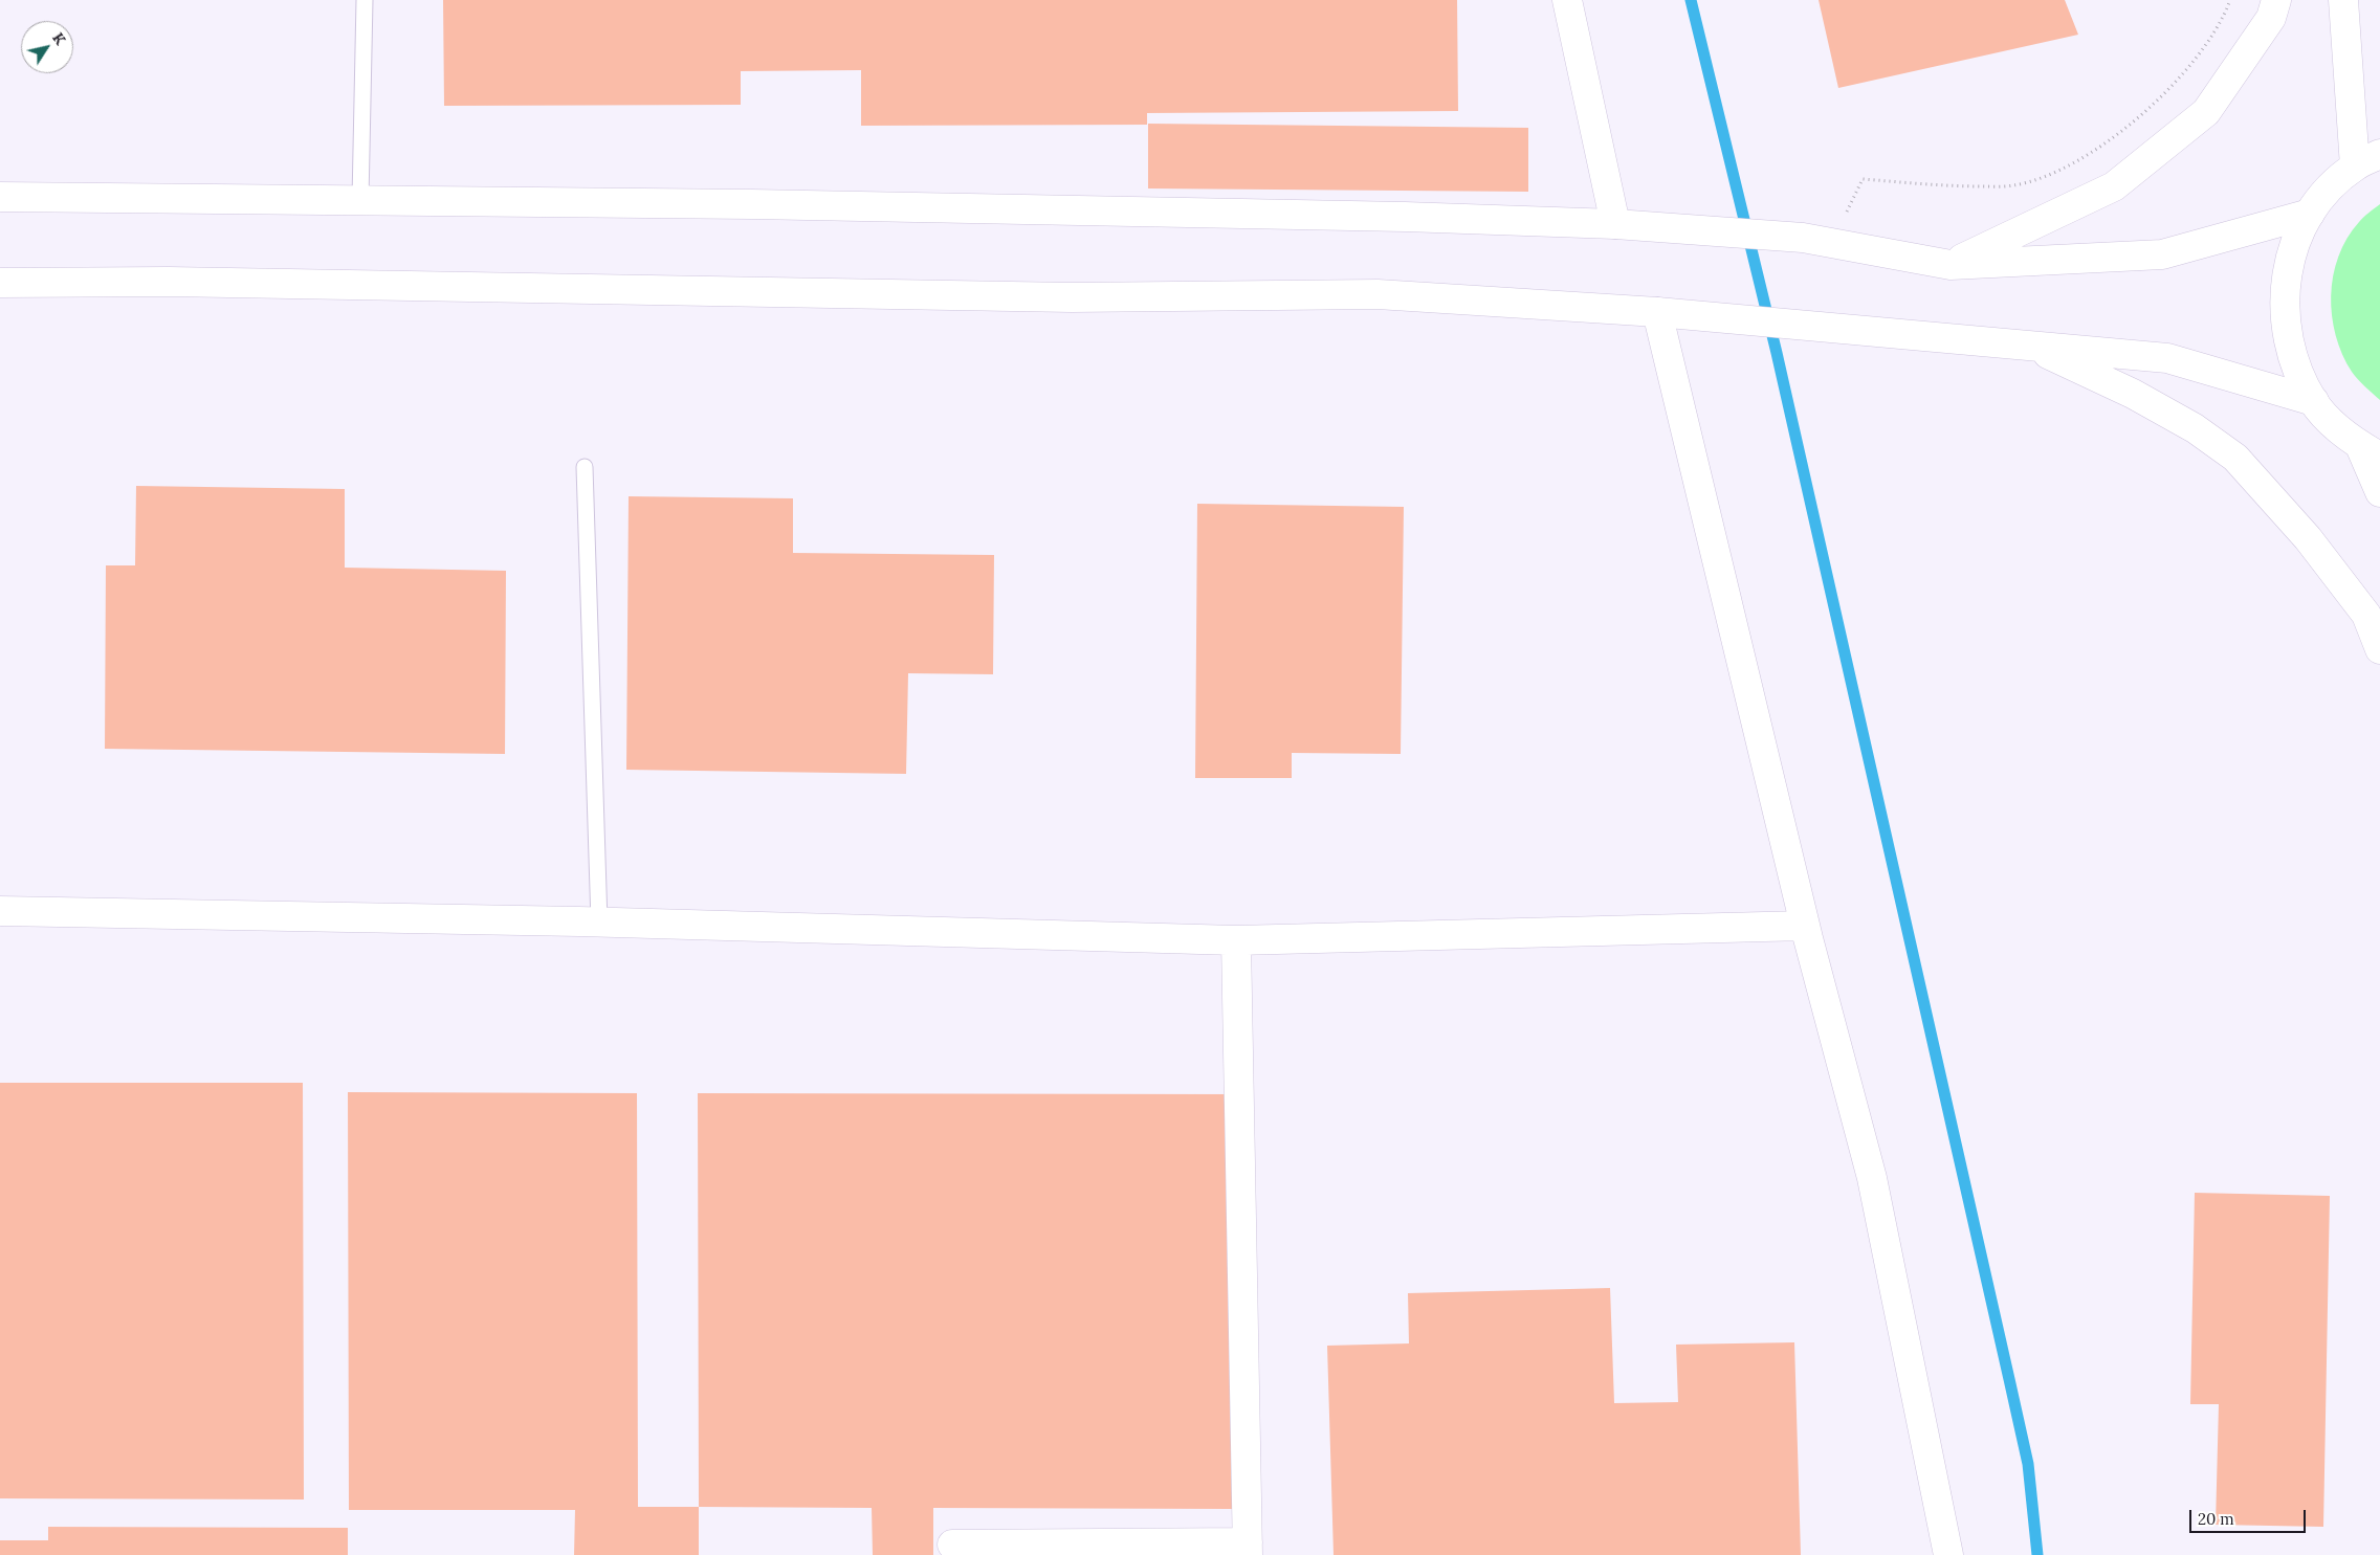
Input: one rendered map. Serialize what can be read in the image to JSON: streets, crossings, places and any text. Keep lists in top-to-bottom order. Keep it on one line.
{"scale_bar":"20 m","north":"top right"}
